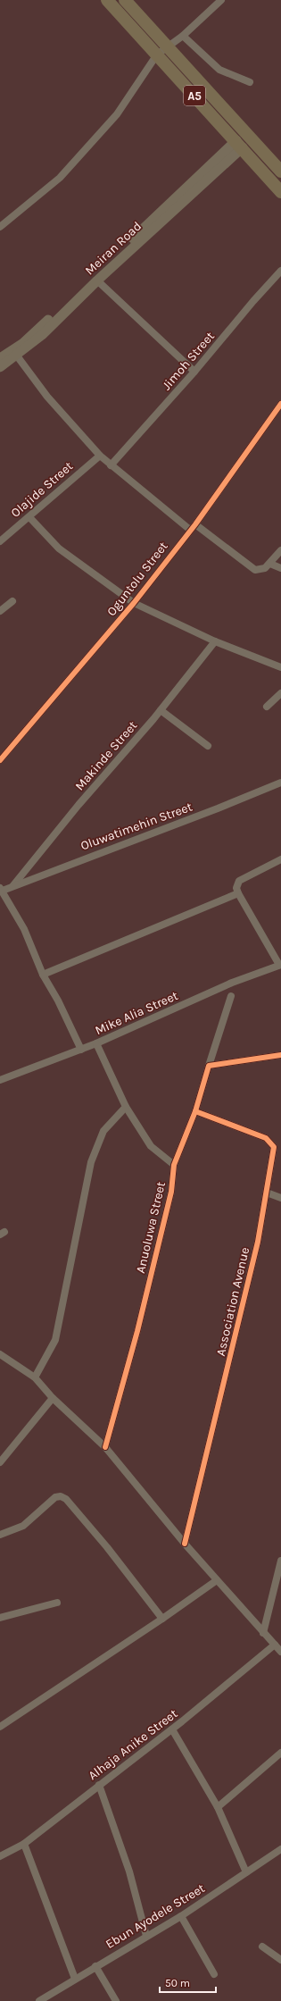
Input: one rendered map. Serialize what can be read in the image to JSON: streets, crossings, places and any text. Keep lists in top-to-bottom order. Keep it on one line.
{"streets":{"highway":["A5"],"main road":["Meiran Road"],"street":["Jimoh Street","Olajide Street","Oguntolu Street","Makinde Street","Oluwatimehin Street","Mike Alia Street","Anuoluwa Street","Association Avenue","Alhaja Anike Street","Ebun Ayodele Street"]},"crossings":[["A5","Meiran Road"],["Makinde Street","Oluwatimehin Street"],["Anuoluwa Street","Association Avenue"]],"scale_bar":"50 m"}
